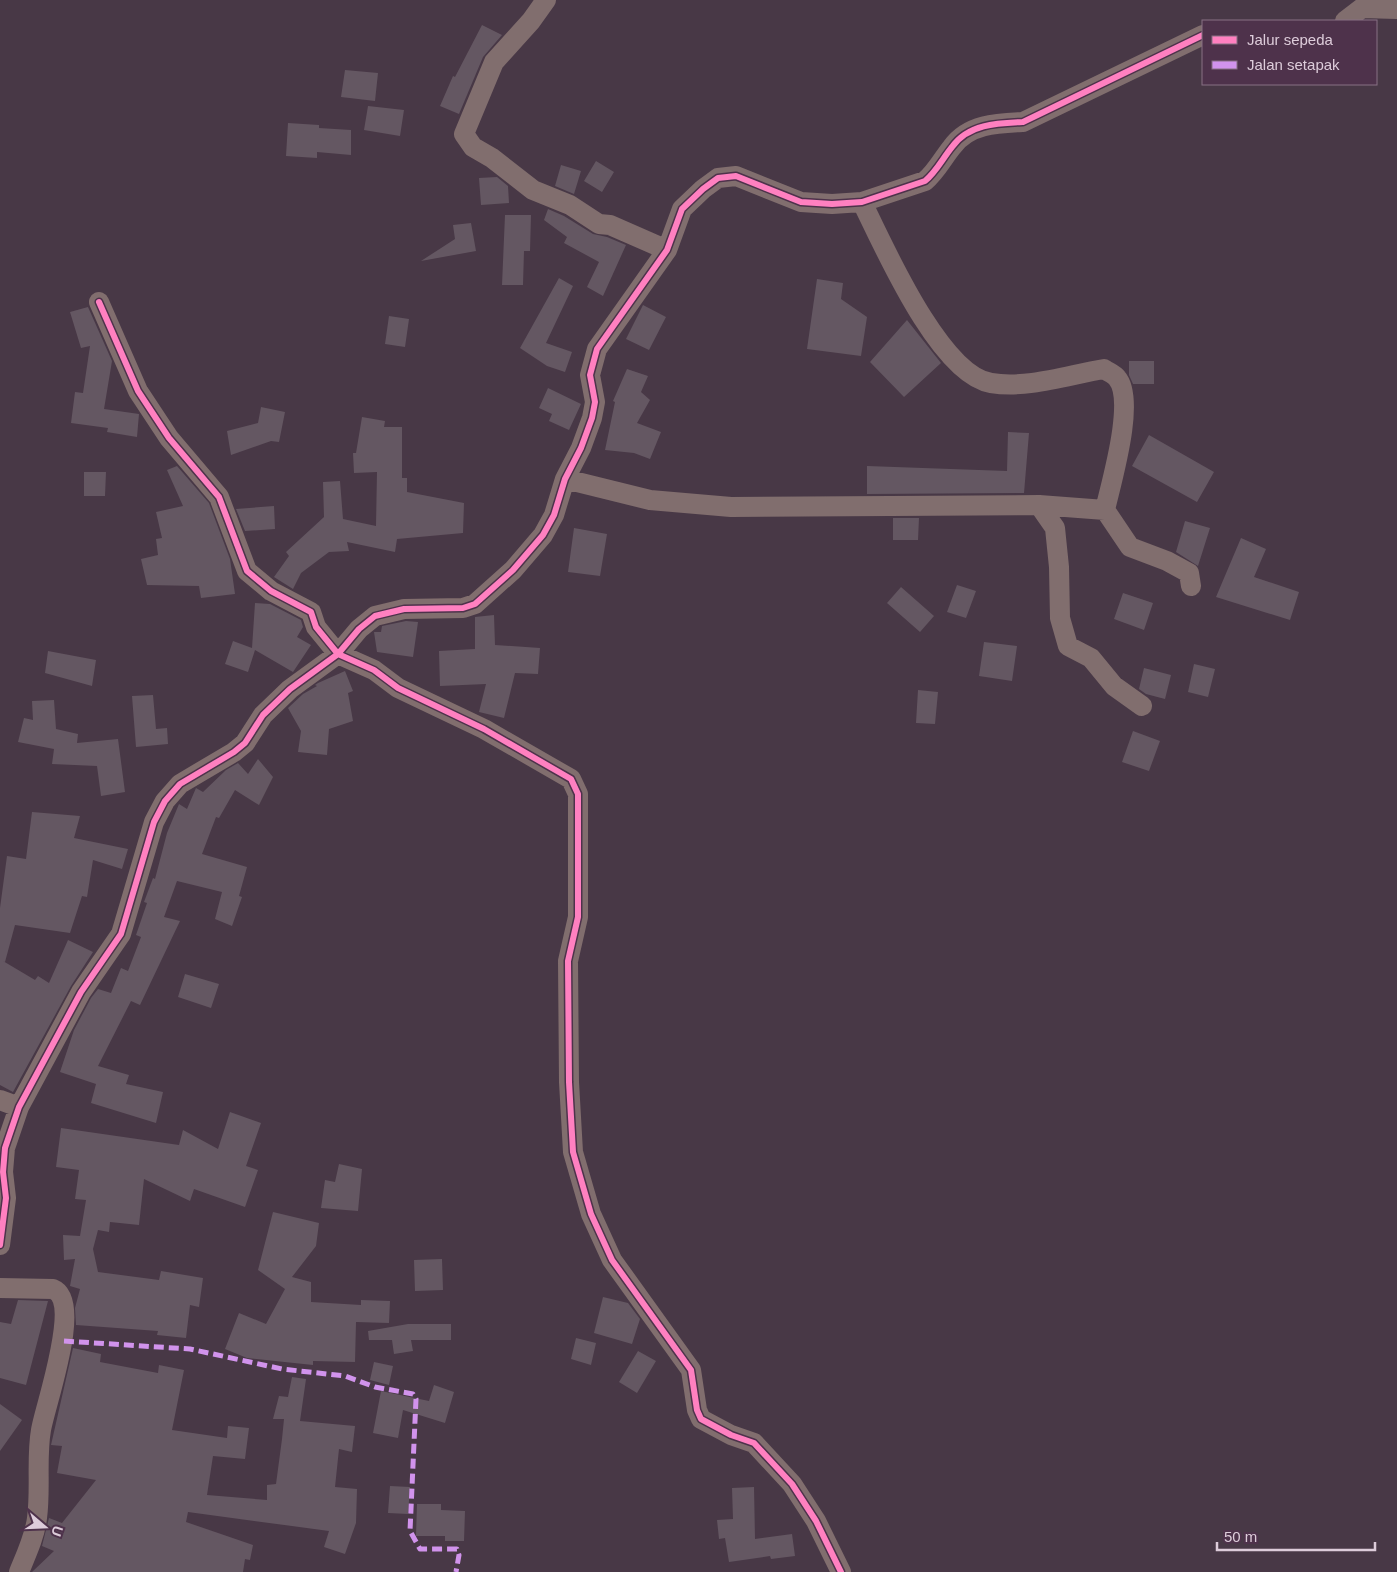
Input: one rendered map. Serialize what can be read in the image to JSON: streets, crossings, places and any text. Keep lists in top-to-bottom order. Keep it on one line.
{"legend":["Jalur sepeda","Jalan setapak"],"scale_bar":"50 m","north":"right"}
